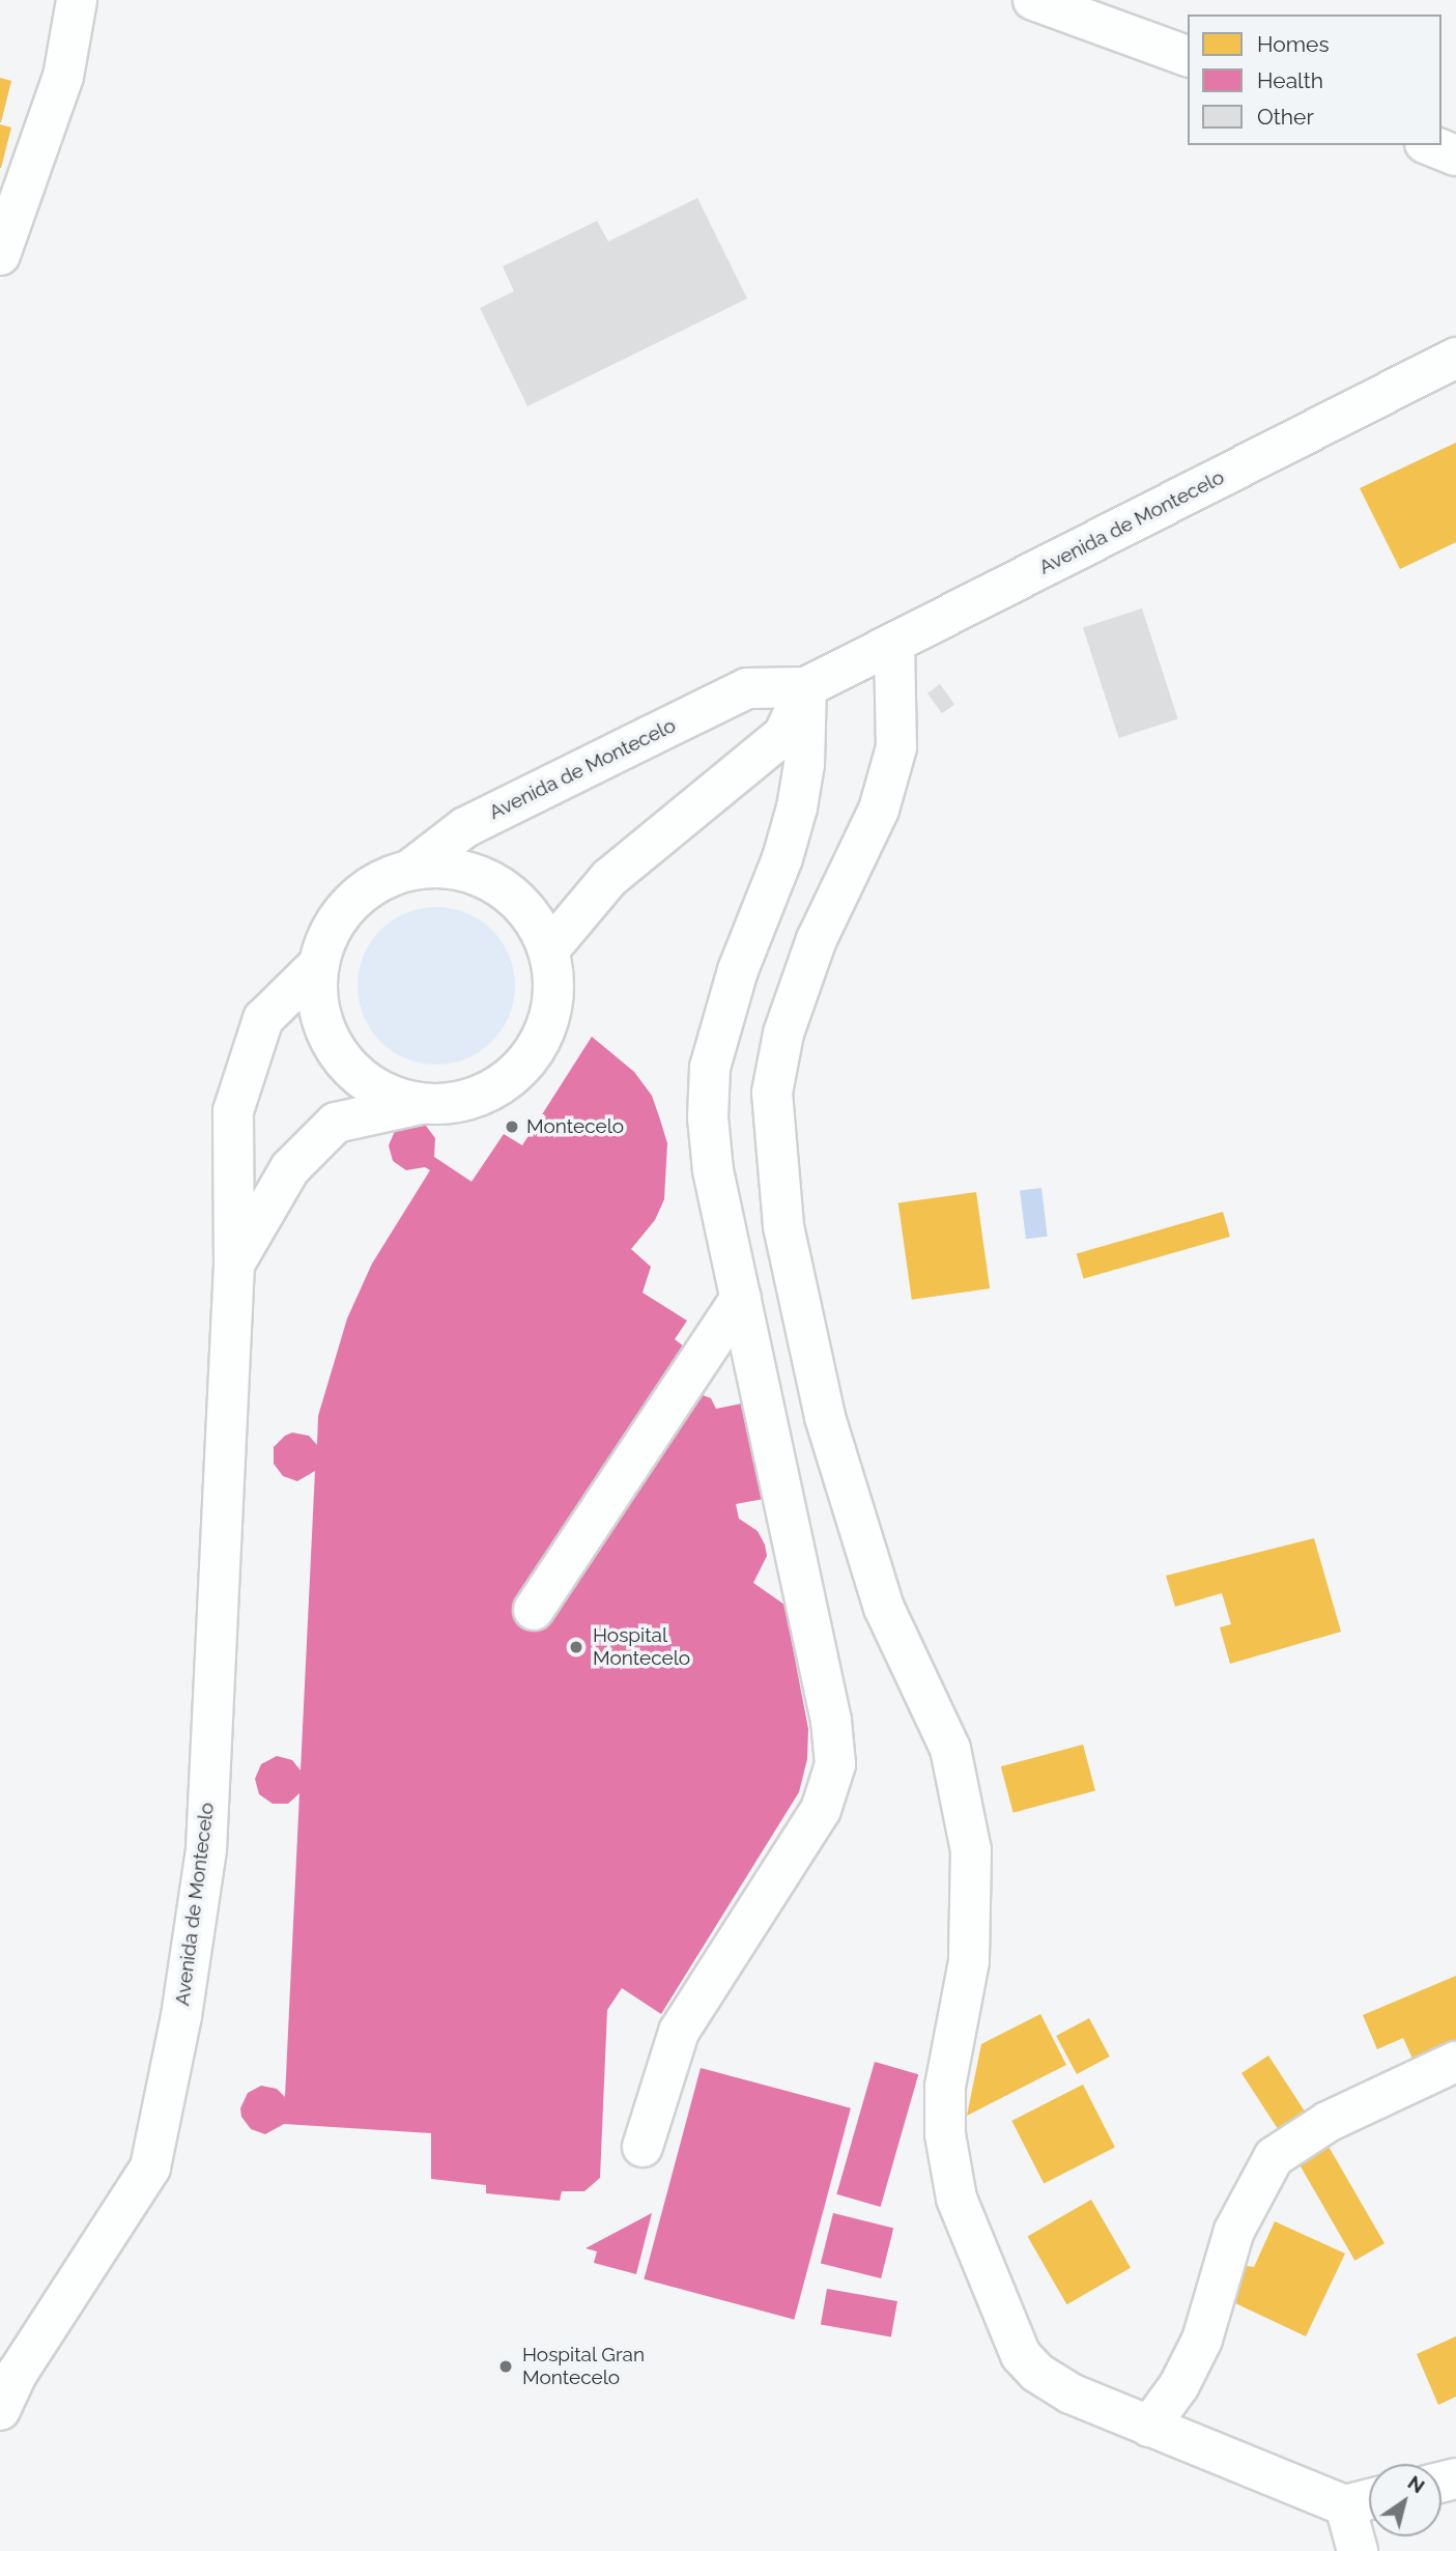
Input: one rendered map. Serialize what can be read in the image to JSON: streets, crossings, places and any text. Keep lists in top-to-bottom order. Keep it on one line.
{"streets":{"street":["Avenida de Montecelo"]},"places":["Montecelo","Hospital Montecelo","Hospital Gran Montecelo"],"legend":["Homes","Health","Other"],"north":"top right"}
